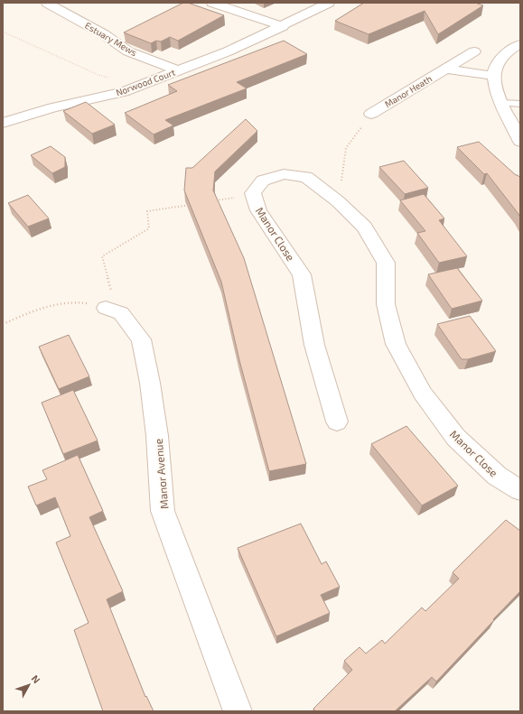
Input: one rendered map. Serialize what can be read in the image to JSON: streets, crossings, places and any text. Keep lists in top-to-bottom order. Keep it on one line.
{"streets":{"street":["Estuary Mews","Norwood Court","Manor Heath","Manor Close","Manor Avenue"]},"crossings":[["Estuary Mews","Norwood Court"]],"north":"top right"}
